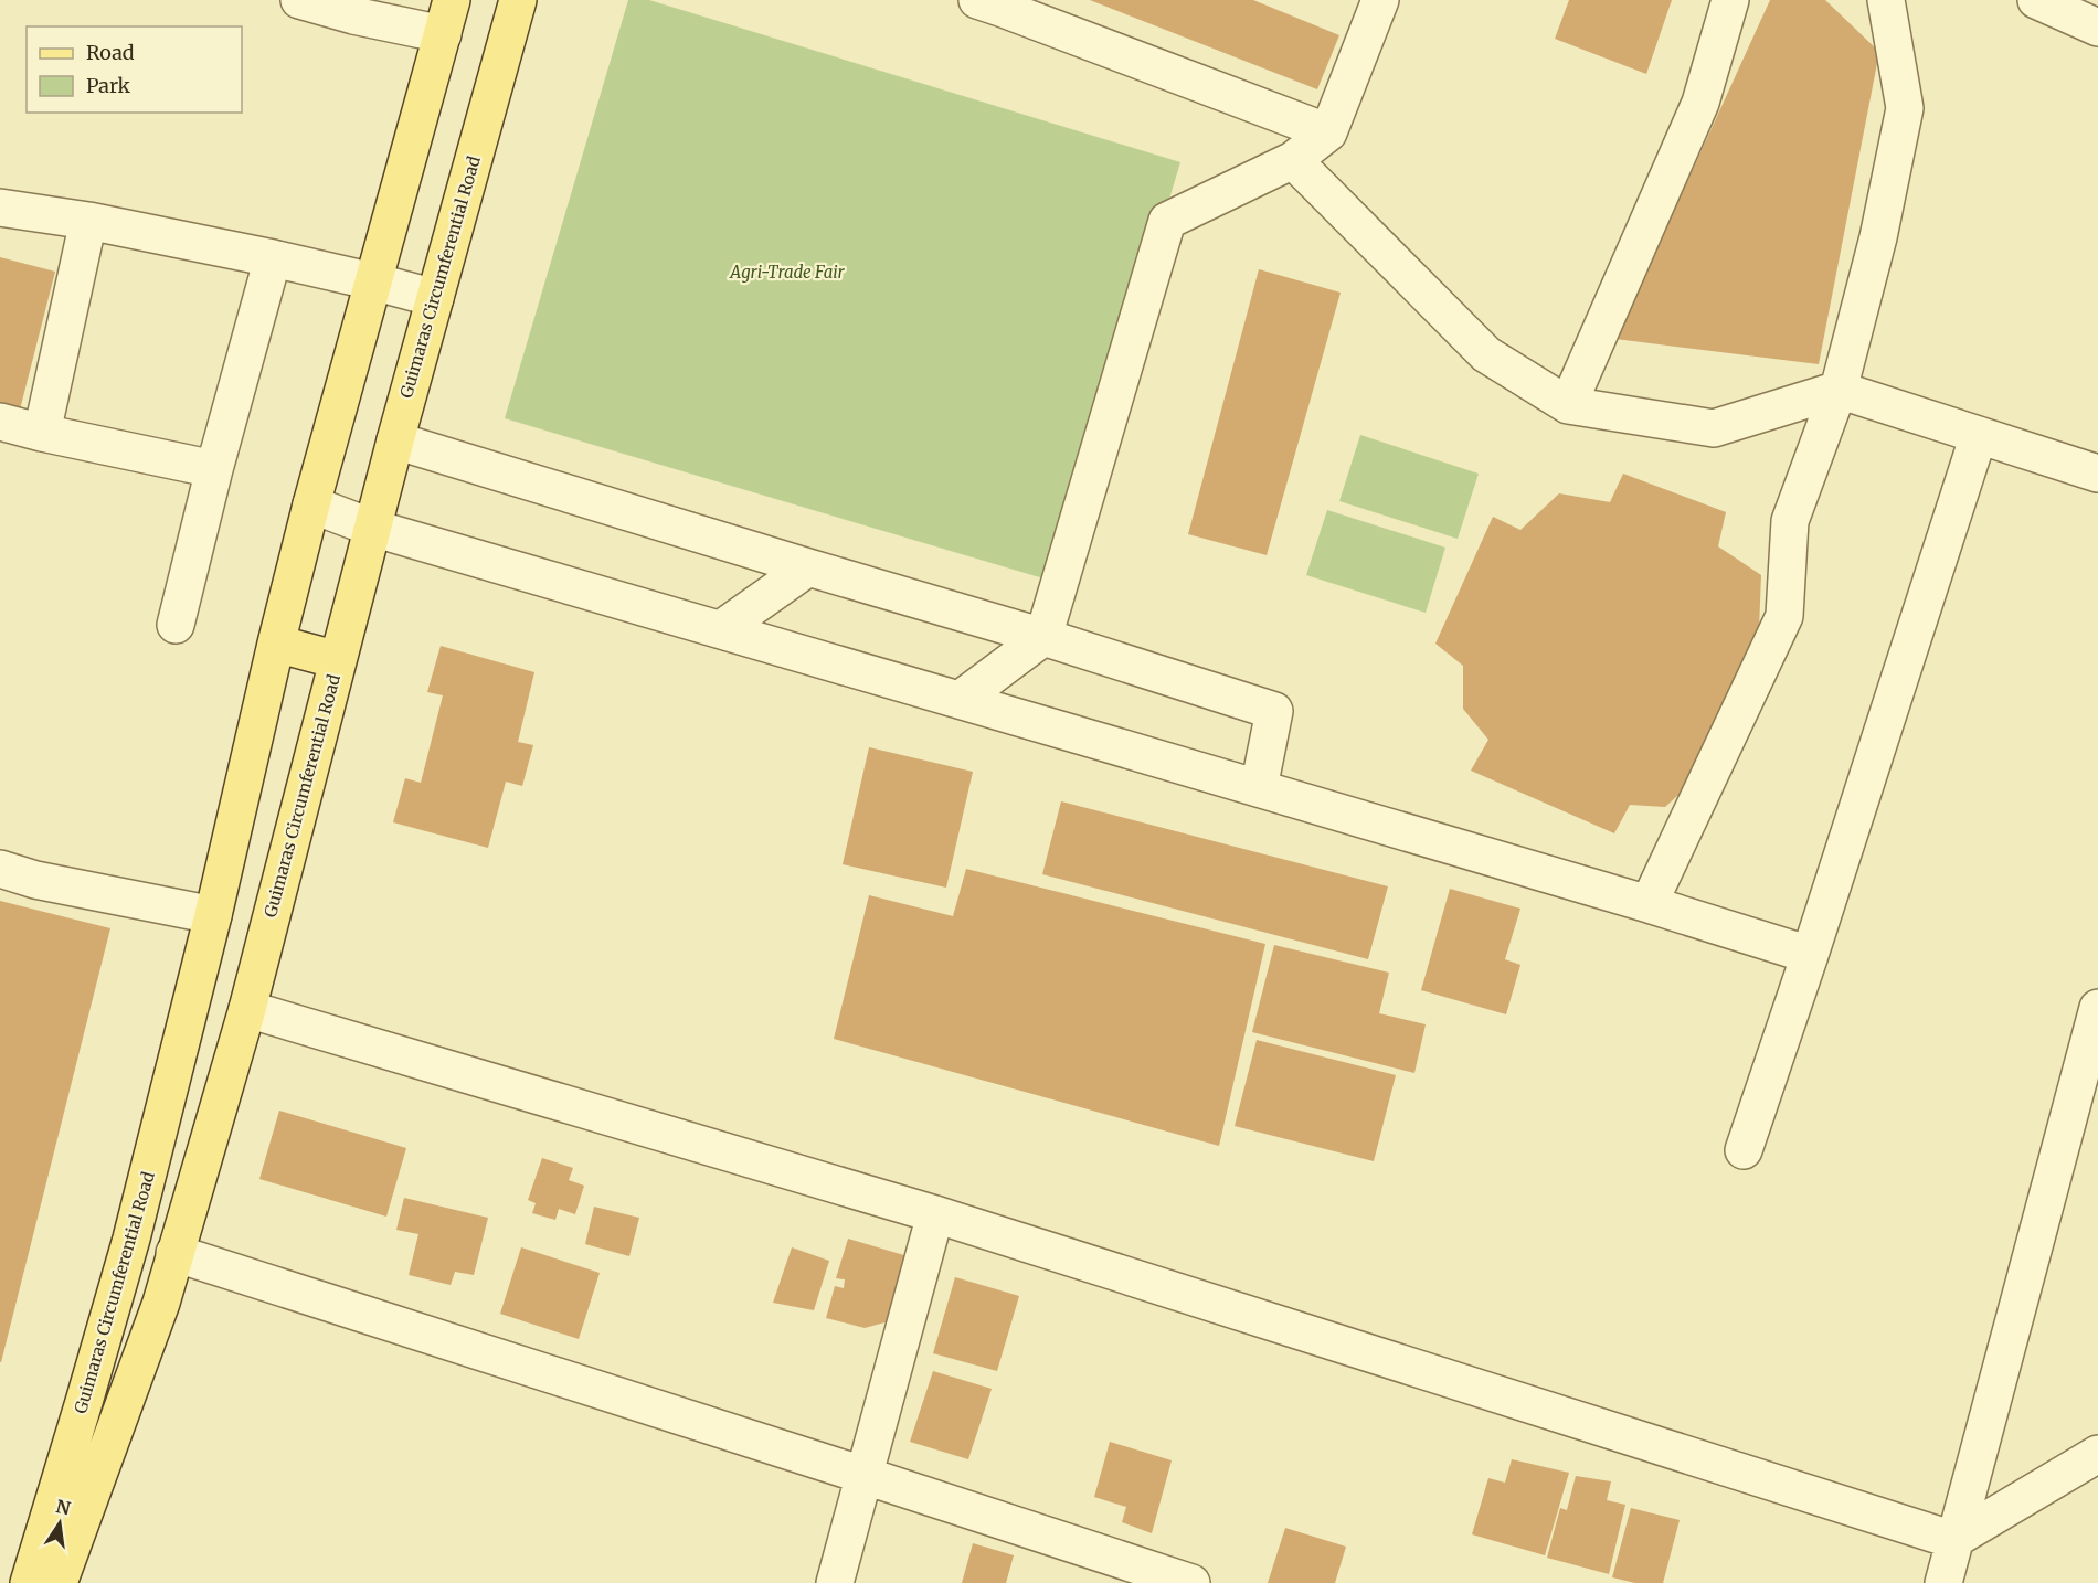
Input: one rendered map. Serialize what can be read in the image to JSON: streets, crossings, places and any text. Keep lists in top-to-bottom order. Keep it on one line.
{"streets":{"main road":["Guimaras Circumferential Road"]},"parks":["Agri-Trade Fair"],"legend":["Road","Park"],"north":"top"}
